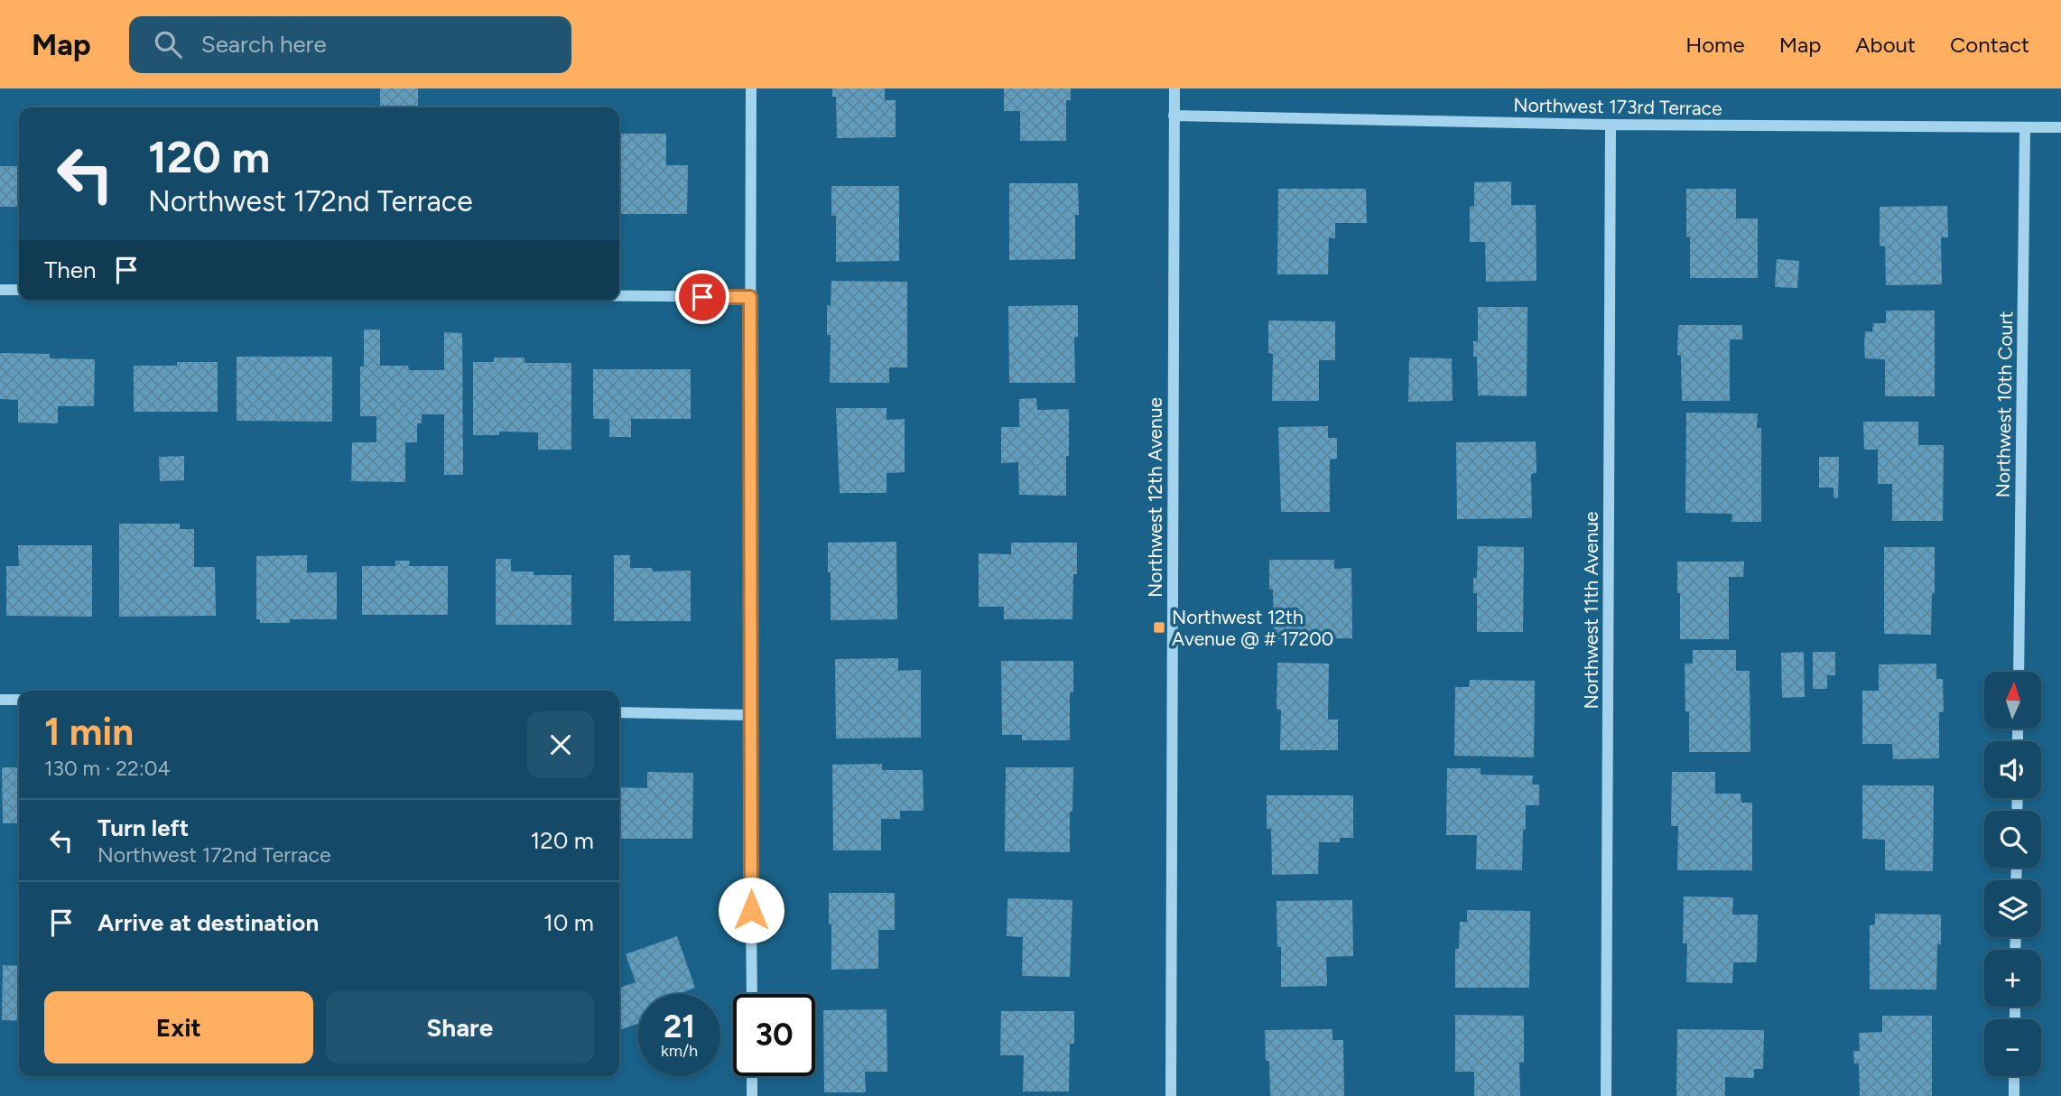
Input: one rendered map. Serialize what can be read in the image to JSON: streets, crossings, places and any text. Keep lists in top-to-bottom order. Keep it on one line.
{"streets":{"street":["Northwest 173rd Terrace","Northwest 10th Court","Northwest 12th Avenue","Northwest 11th Avenue"]},"crossings":[["Northwest 173rd Terrace","Northwest 10th Court"],["Northwest 173rd Terrace","Northwest 12th Avenue"],["Northwest 173rd Terrace","Northwest 11th Avenue"]],"places":{"transit":["Northwest 12th Avenue @ # 17200"]},"north":"top","page":{"header":"Map","search":"Search here","nav":["Home","Map","About","Contact"],"turn":["120 m","Northwest 172nd Terrace"],"then":"Then","map_buttons":["+","−"],"heading":["1 min","130 m · 22:04"],"list":[{"name":"Turn left","note":"Northwest 172nd Terrace","value":"120 m"},{"name":"Arrive at destination","value":"10 m"}],"buttons":["Exit","Share"],"speed":"21 km/h","limit":"30"}}
